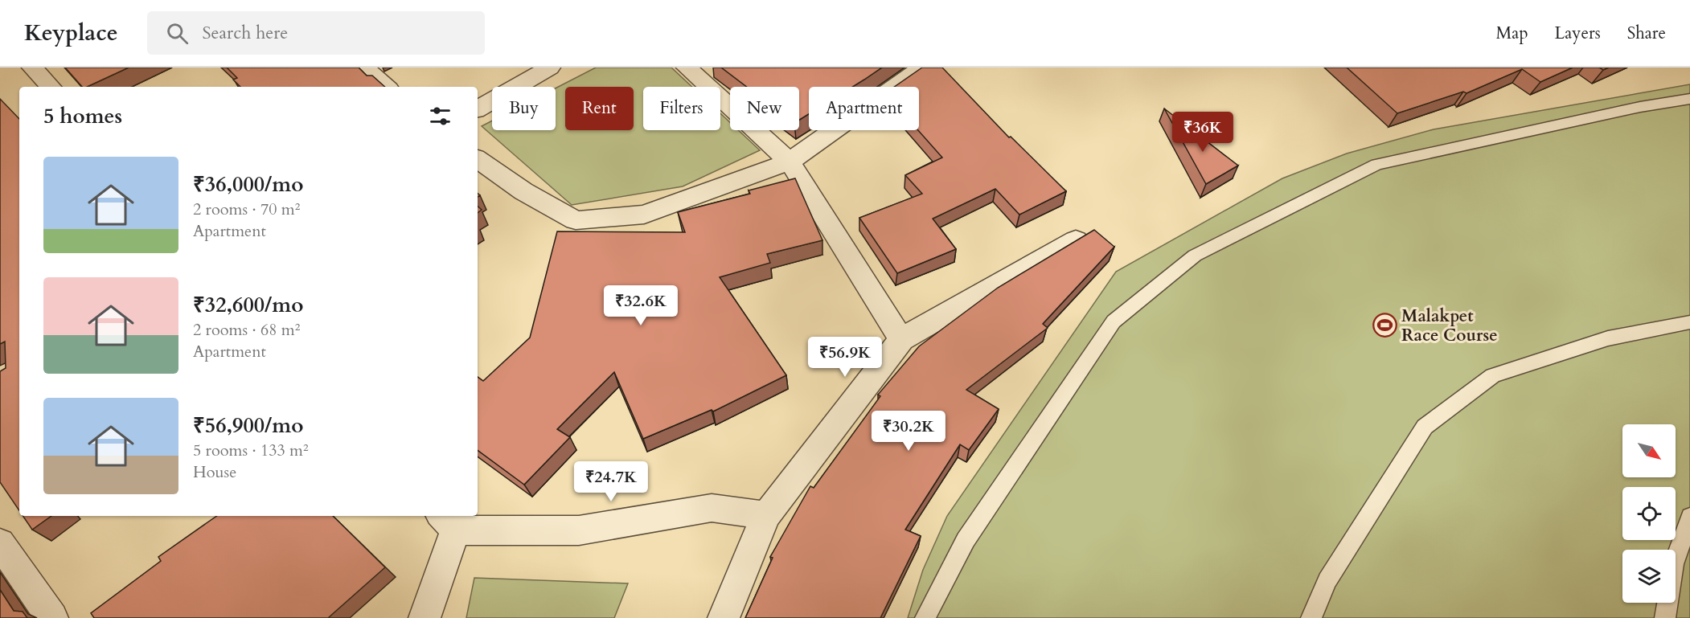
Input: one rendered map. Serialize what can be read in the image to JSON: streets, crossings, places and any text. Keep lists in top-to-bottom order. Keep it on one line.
{"places":{"sports":["Malakpet Race Course"]},"north":"bottom right","page":{"header":"Keyplace","search":"Search here","nav":["Map","Layers","Share"],"chip":["Buy","Rent","Filters","New","Apartment"],"heading":"5 homes","price":["₹36K","₹32.6K","₹56.9K","₹30.2K","₹24.7K"],"list":[{"name":"₹36,000/mo","note":"2 rooms · 70 m² · Apartment"},{"name":"₹32,600/mo","note":"2 rooms · 68 m² · Apartment"},{"name":"₹56,900/mo","note":"5 rooms · 133 m² · House"}]}}
